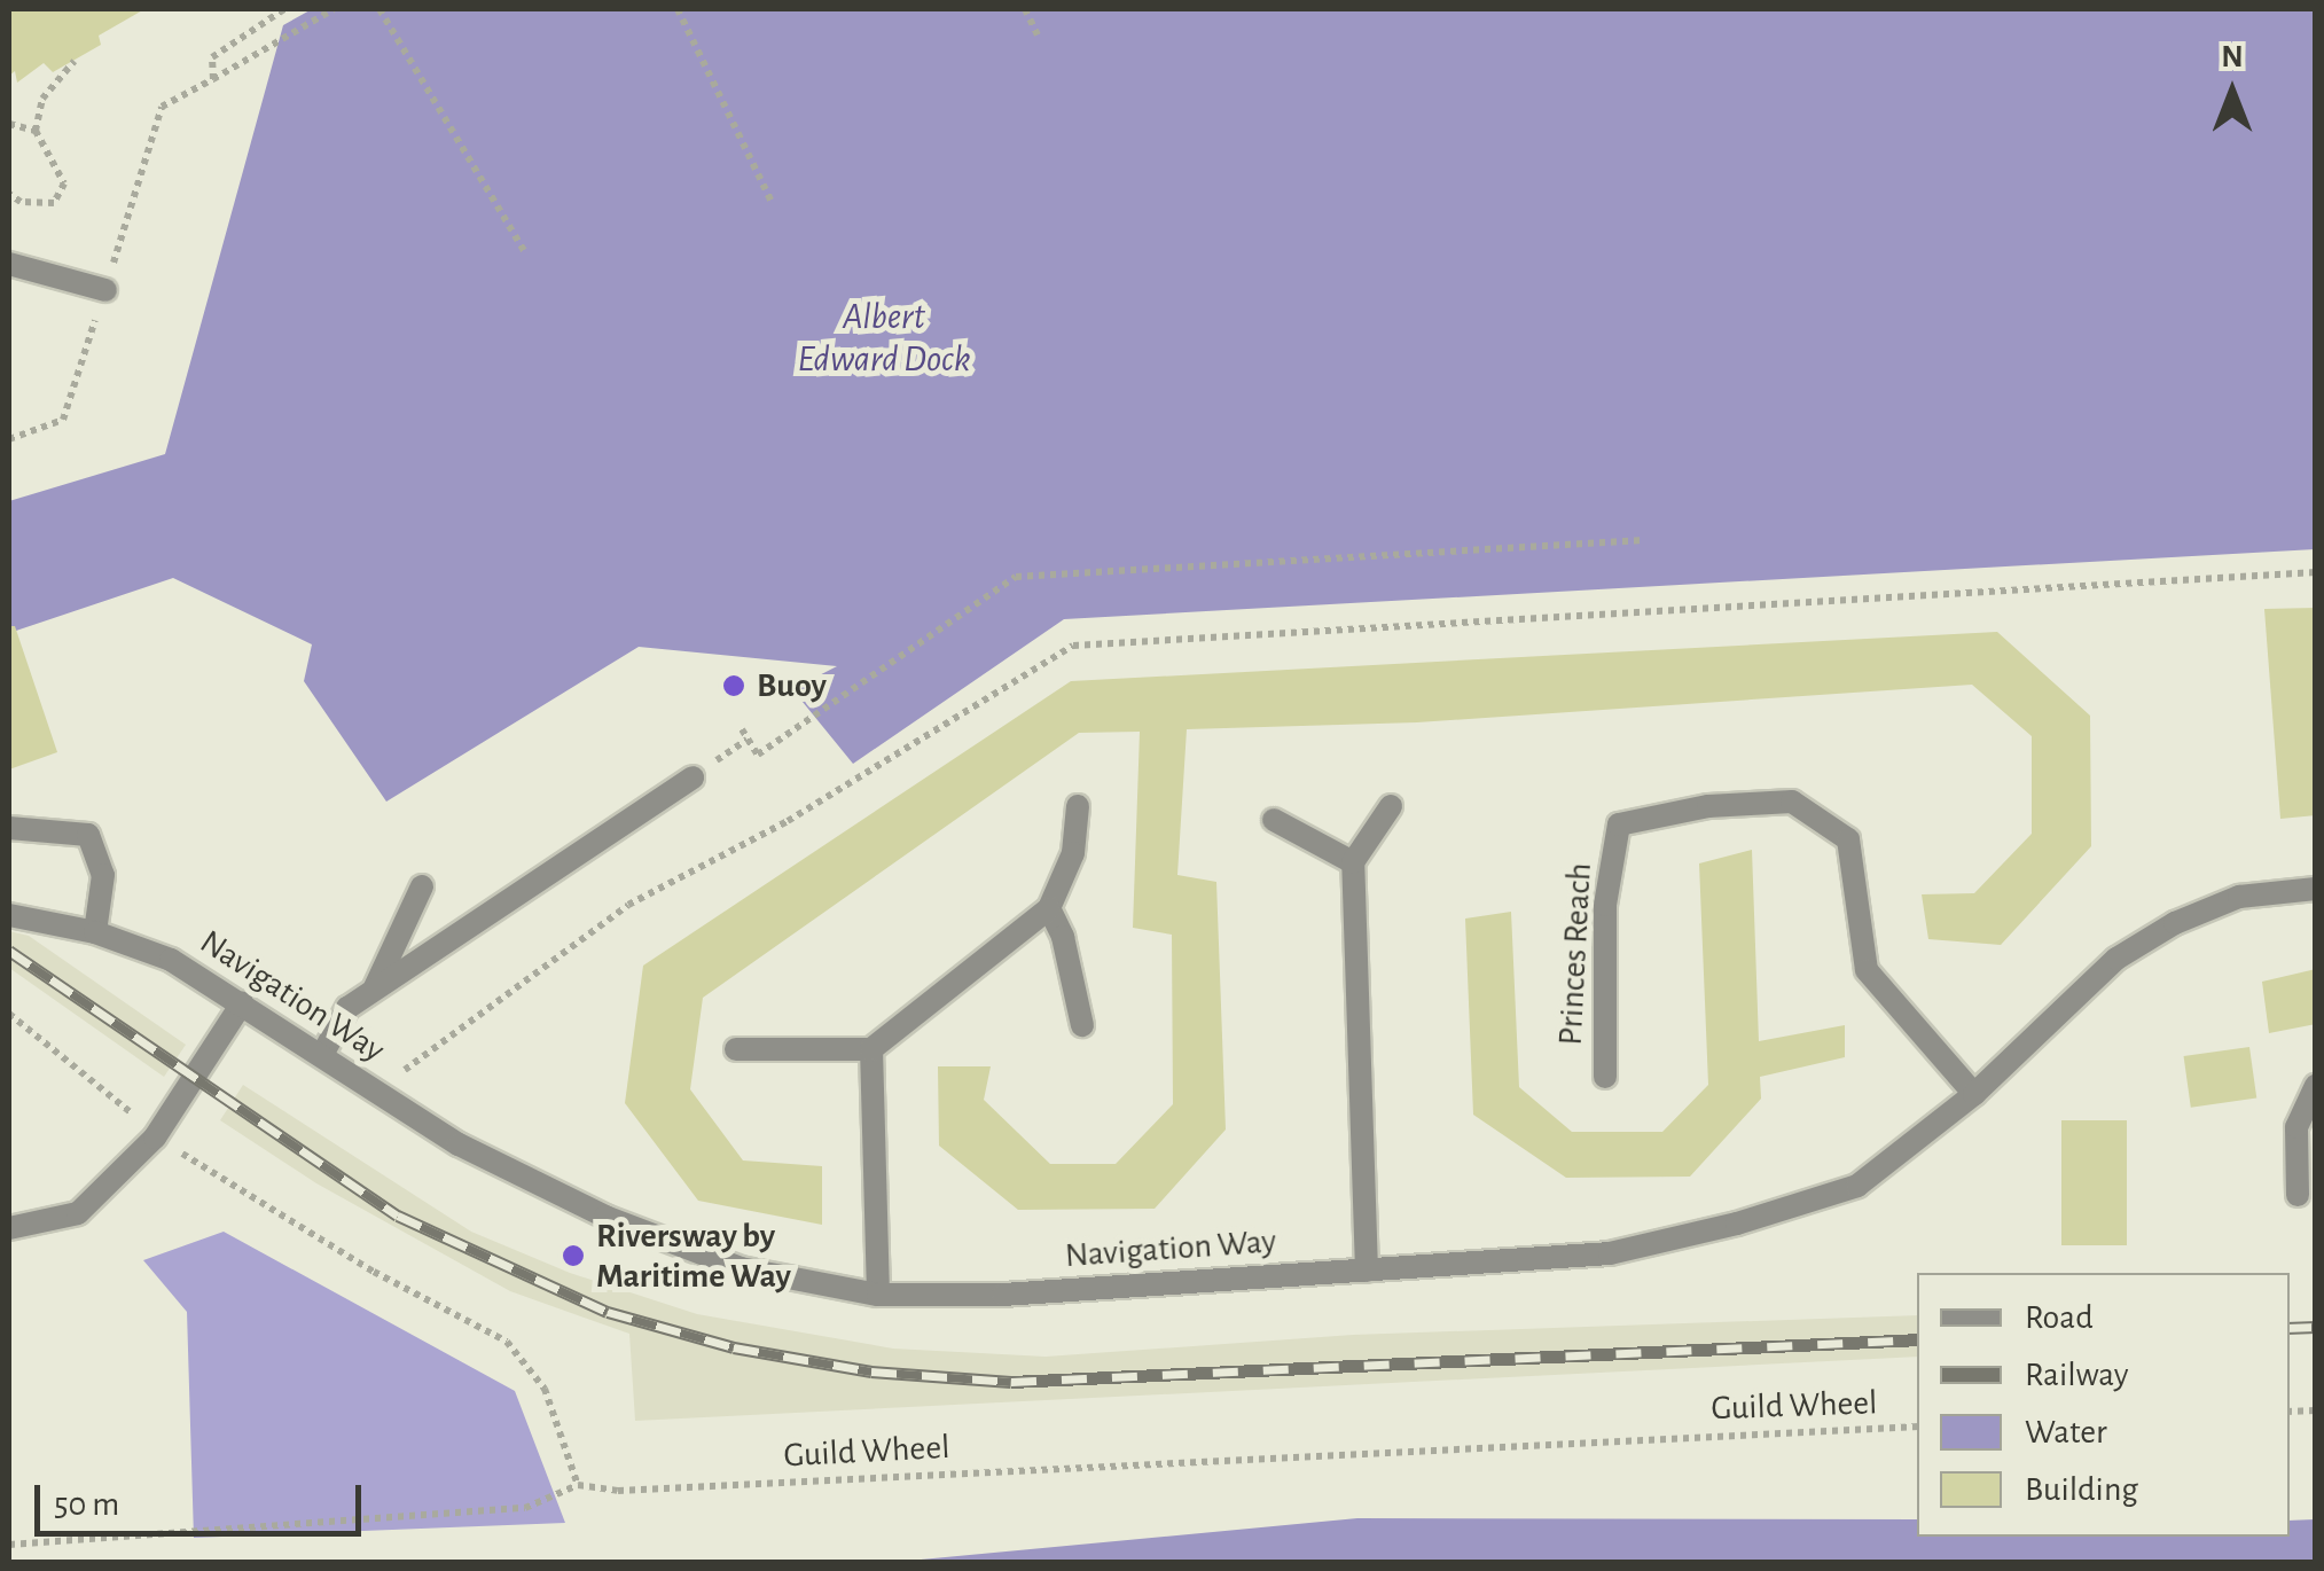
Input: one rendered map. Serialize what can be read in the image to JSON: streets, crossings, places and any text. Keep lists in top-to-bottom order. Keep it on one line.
{"streets":{"street":["Princes Reach","Navigation Way"],"path":["Guild Wheel"]},"crossings":[["Princes Reach","Navigation Way"]],"water":["Albert Edward Dock"],"places":["Buoy","Riversway by Maritime Way"],"legend":["Road","Railway","Water","Building"],"scale_bar":"50 m","north":"top"}
